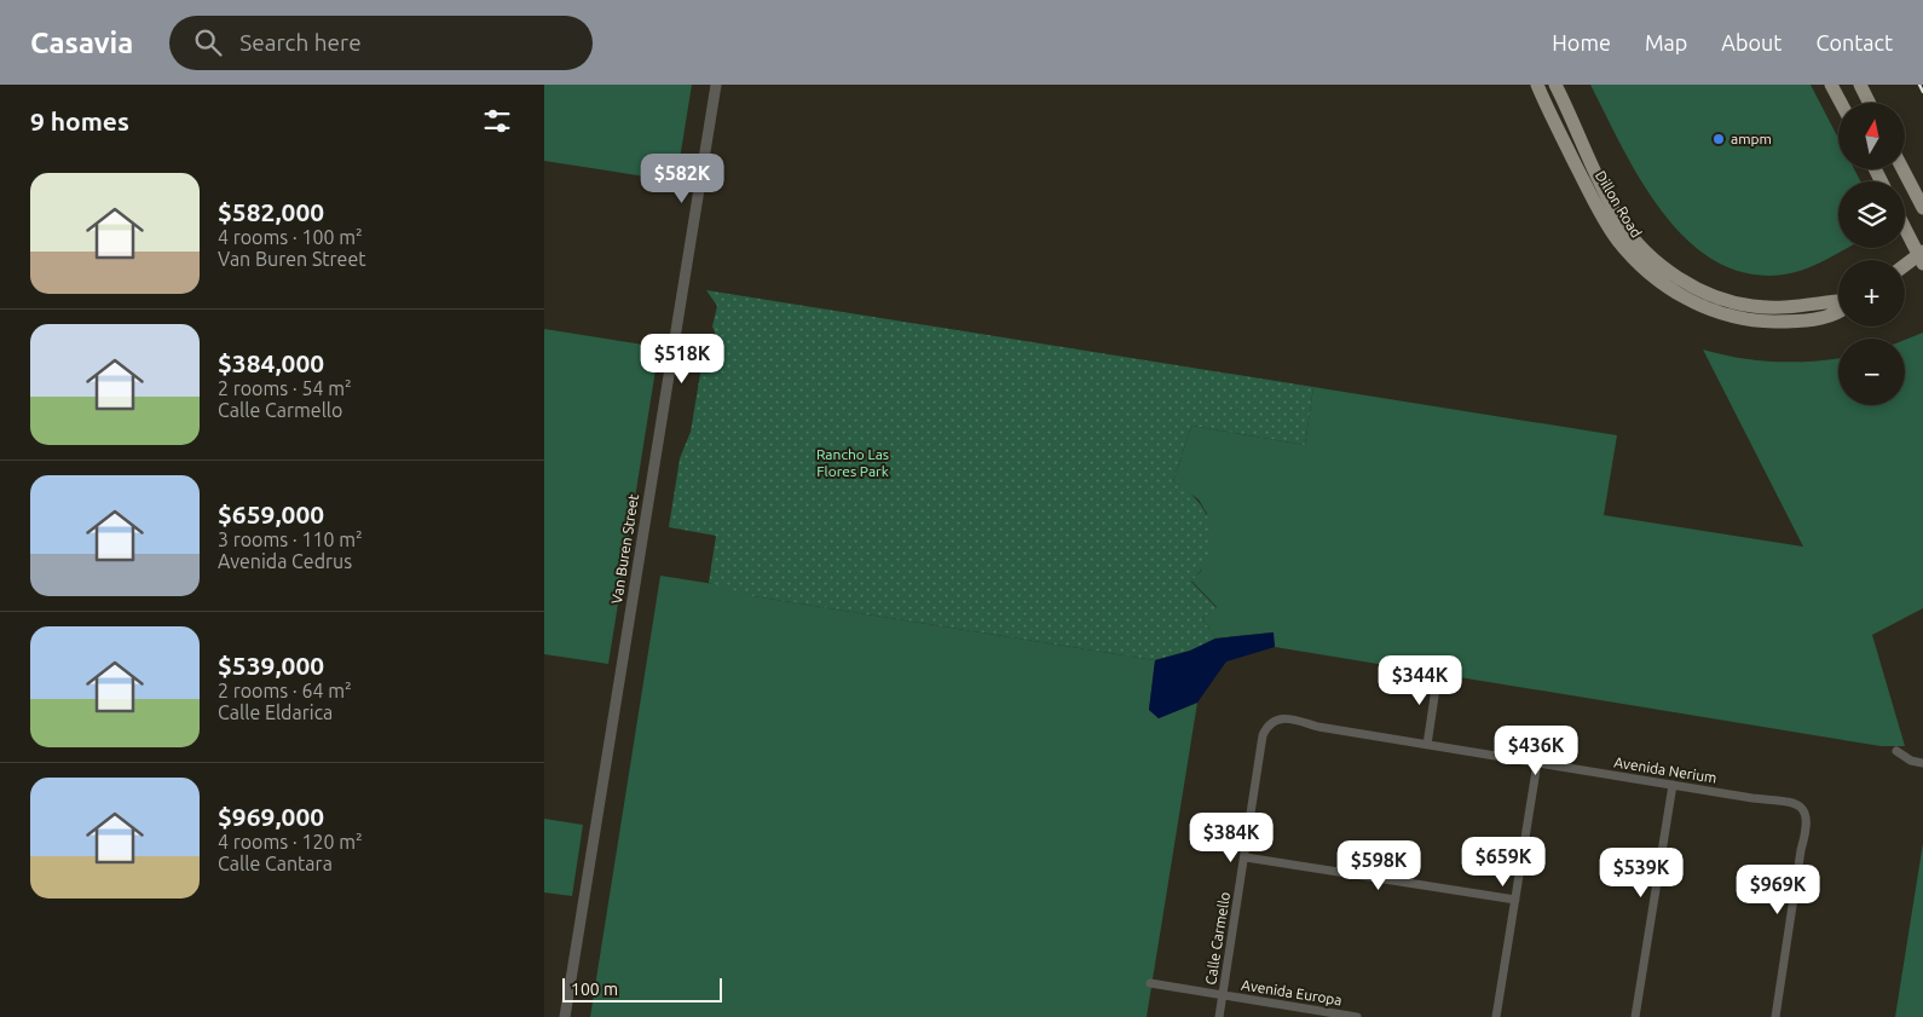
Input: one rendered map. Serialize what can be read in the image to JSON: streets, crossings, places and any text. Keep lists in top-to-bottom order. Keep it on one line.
{"streets":{"main road":["Dillon Road"],"street":["Van Buren Street","Avenida Nerium","Calle Carmello","Avenida Europa"]},"crossings":[["Avenida Nerium","Calle Carmello"],["Calle Carmello","Avenida Europa"]],"parks":["Rancho Las Flores Park"],"places":["ampm"],"scale_bar":"100 m","north":"top","page":{"header":"Casavia","search":"Search here","nav":["Home","Map","About","Contact"],"heading":"9 homes","map_buttons":["+","−"],"price":["$582K","$518K","$344K","$436K","$384K","$659K","$598K","$539K","$969K"],"list":[{"name":"$582,000","note":"4 rooms · 100 m² · Van Buren Street"},{"name":"$384,000","note":"2 rooms · 54 m² · Calle Carmello"},{"name":"$659,000","note":"3 rooms · 110 m² · Avenida Cedrus"},{"name":"$539,000","note":"2 rooms · 64 m² · Calle Eldarica"},{"name":"$969,000","note":"4 rooms · 120 m² · Calle Cantara"}],"scale":"100 m"}}
